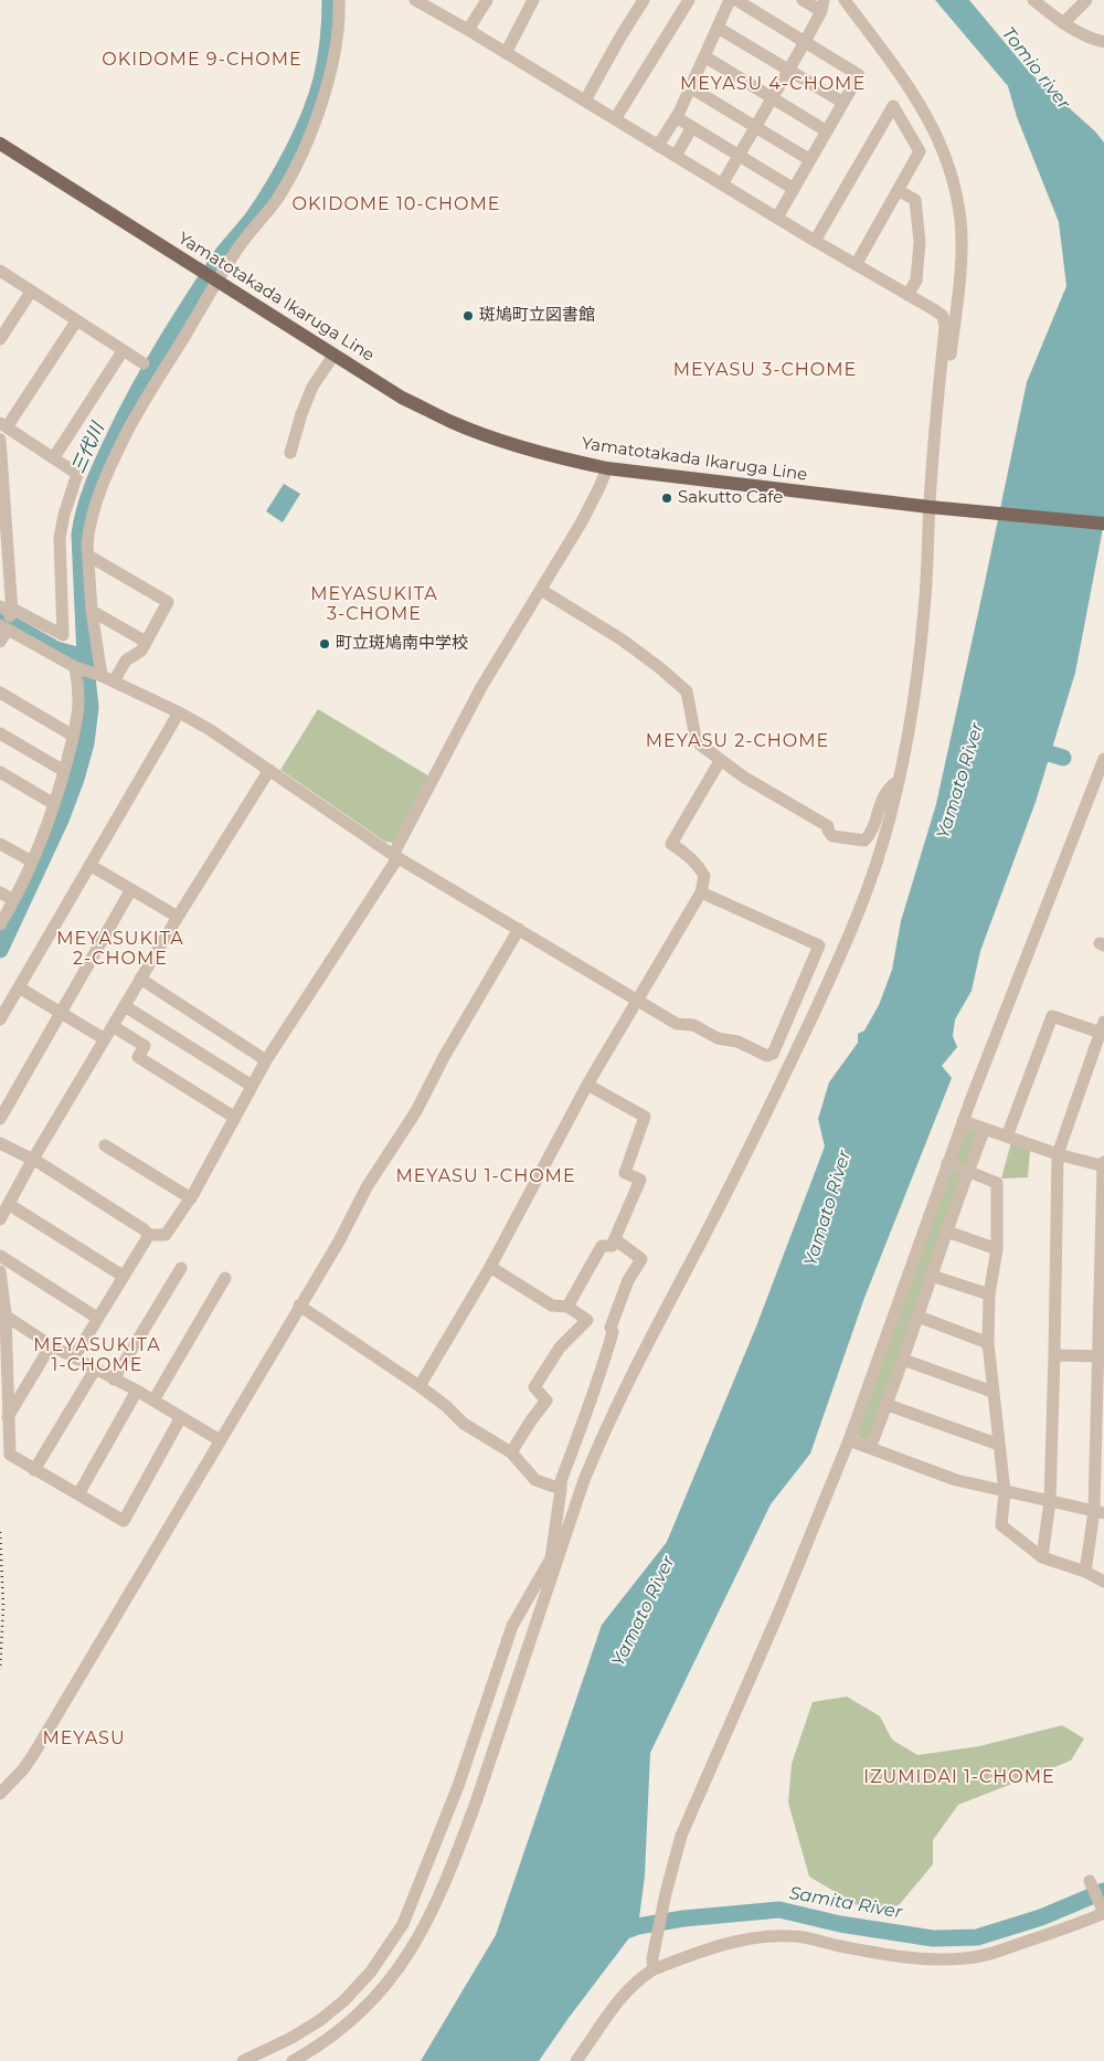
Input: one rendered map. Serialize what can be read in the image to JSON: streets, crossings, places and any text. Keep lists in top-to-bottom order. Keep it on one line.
{"streets":{"main road":["Yamatotakada Ikaruga Line"]},"districts":["OKIDOME 9-CHOME","MEYASU 4-CHOME","OKIDOME 10-CHOME","MEYASU 3-CHOME","MEYASUKITA 3-CHOME","MEYASU 2-CHOME","MEYASUKITA 2-CHOME","MEYASU 1-CHOME","MEYASUKITA 1-CHOME","MEYASU","IZUMIDAI 1-CHOME"],"water":["Tomio river","三代川","Yamato River","Samita River"],"places":["斑鳩町立図書館","Sakutto Cafe","町立斑鳩南中学校"]}
